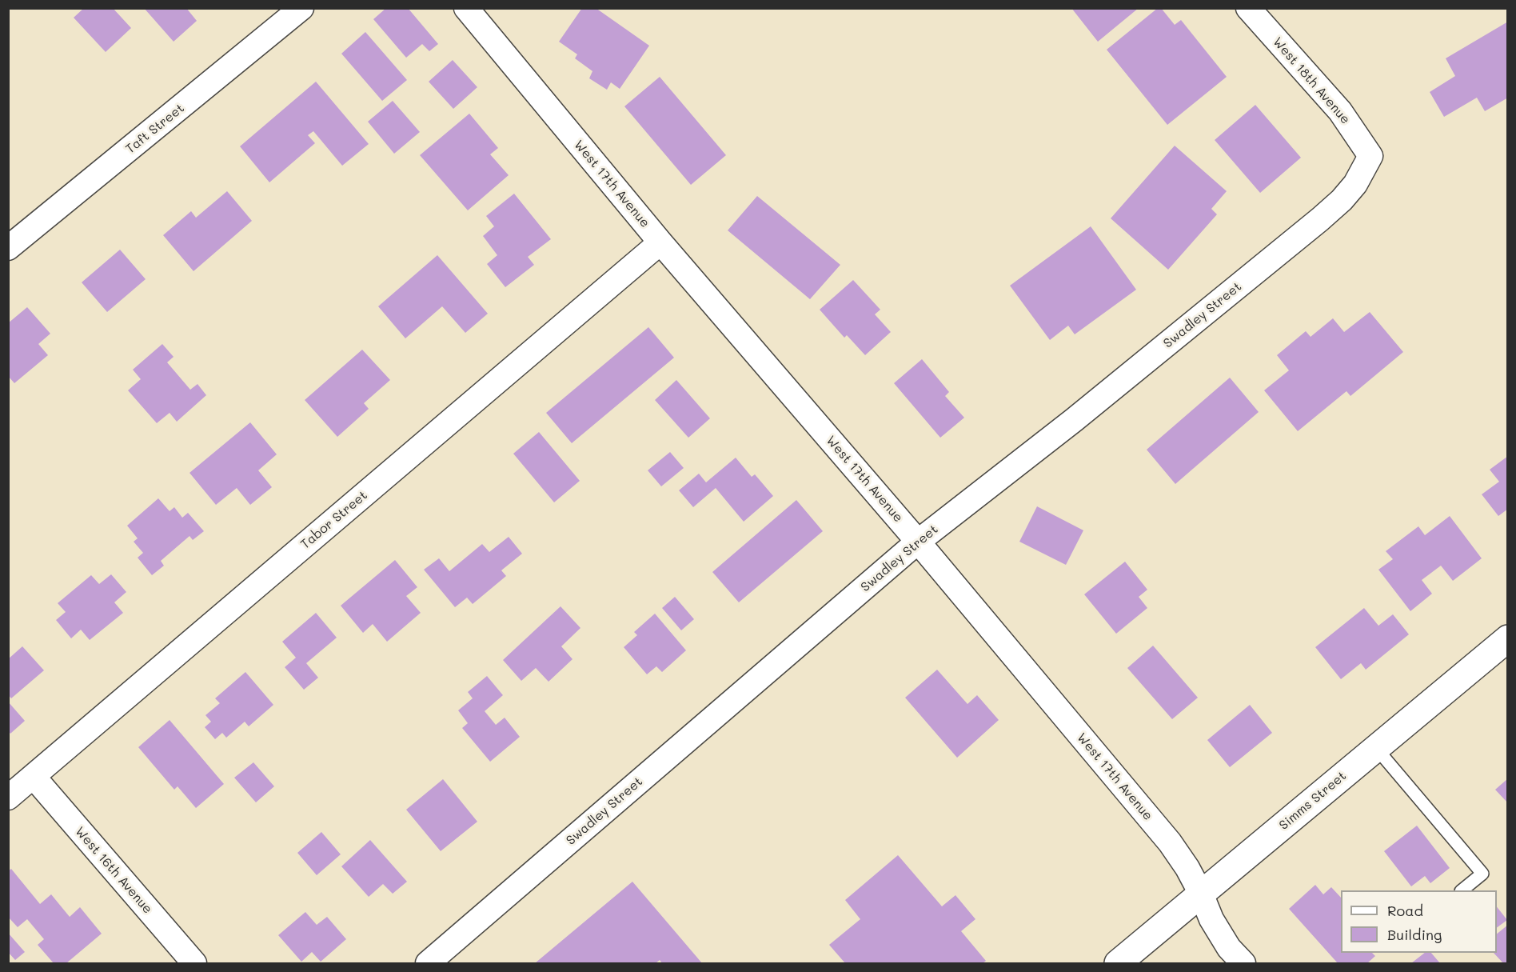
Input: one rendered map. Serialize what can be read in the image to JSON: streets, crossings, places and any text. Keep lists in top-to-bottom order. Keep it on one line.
{"streets":{"street":["West 18th Avenue","Taft Street","West 17th Avenue","Swadley Street","Tabor Street","Simms Street","West 16th Avenue"]},"crossings":[["West 18th Avenue","Swadley Street"],["West 17th Avenue","Swadley Street"],["West 17th Avenue","Tabor Street"],["West 17th Avenue","Simms Street"],["Tabor Street","West 16th Avenue"]],"legend":["Road","Building"]}
